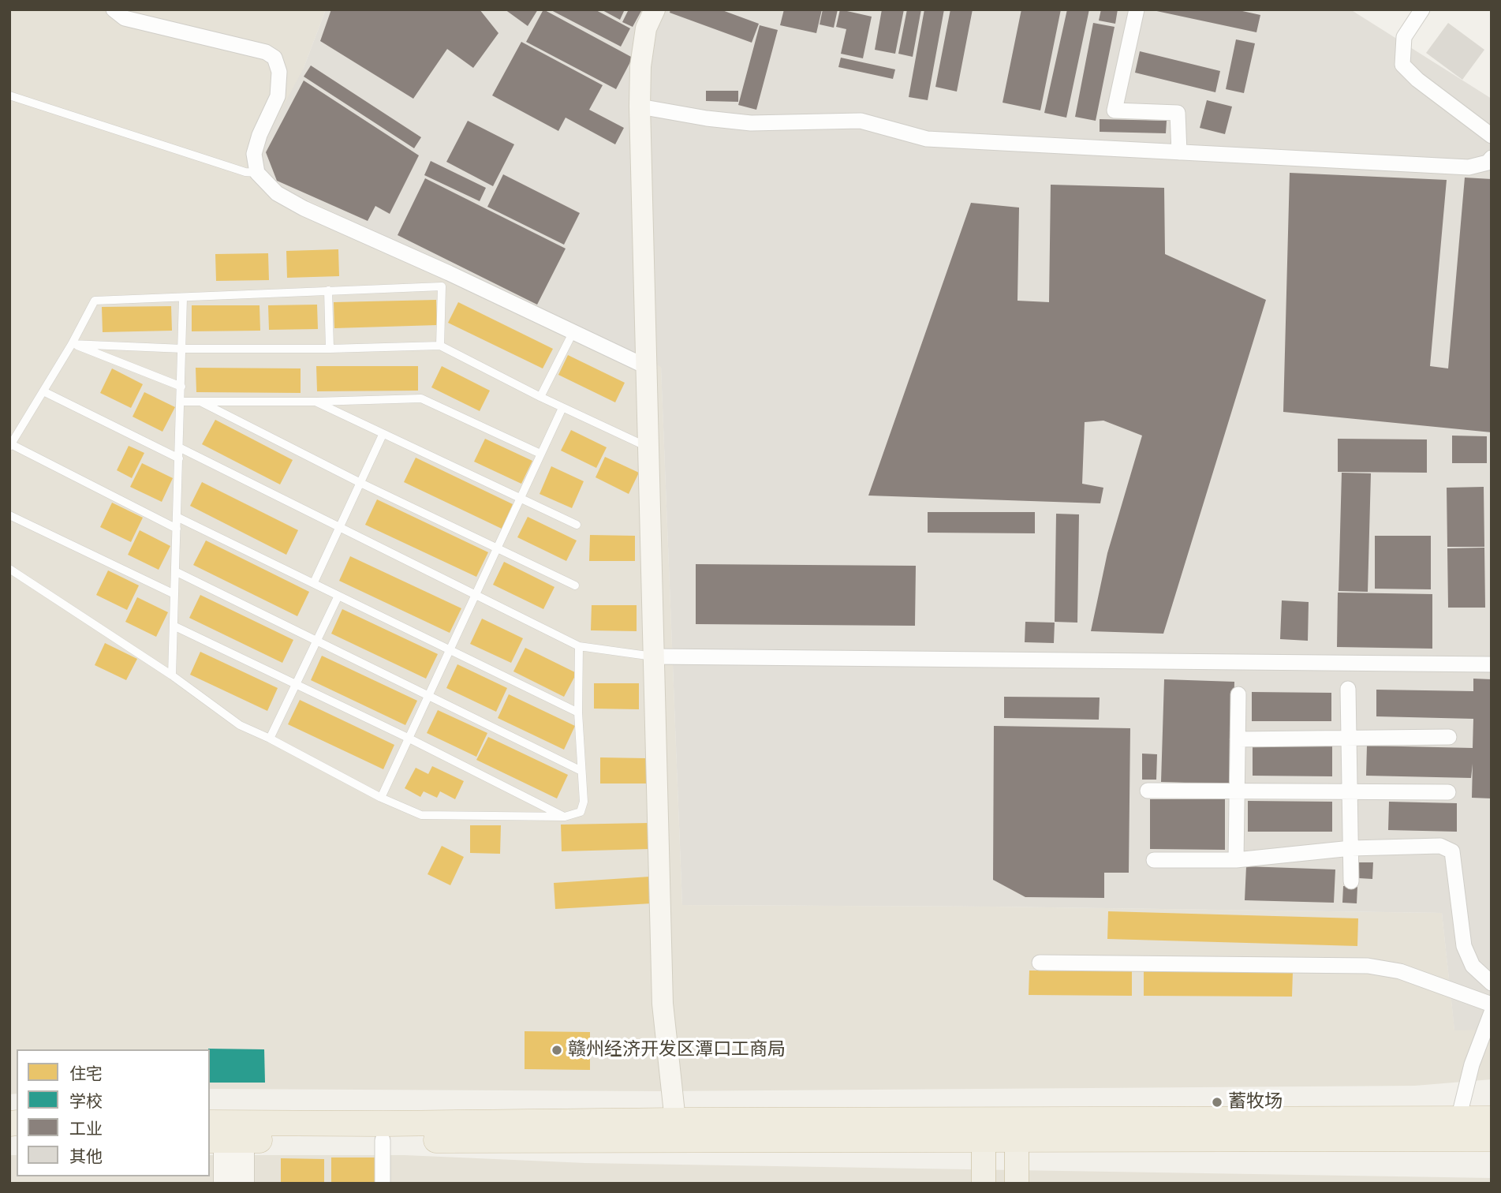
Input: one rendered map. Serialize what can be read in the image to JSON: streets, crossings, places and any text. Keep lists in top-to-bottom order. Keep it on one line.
{"places":["赣州经济开发区潭口工商局","蓄牧场"],"legend":["住宅","学校","工业","其他"]}
